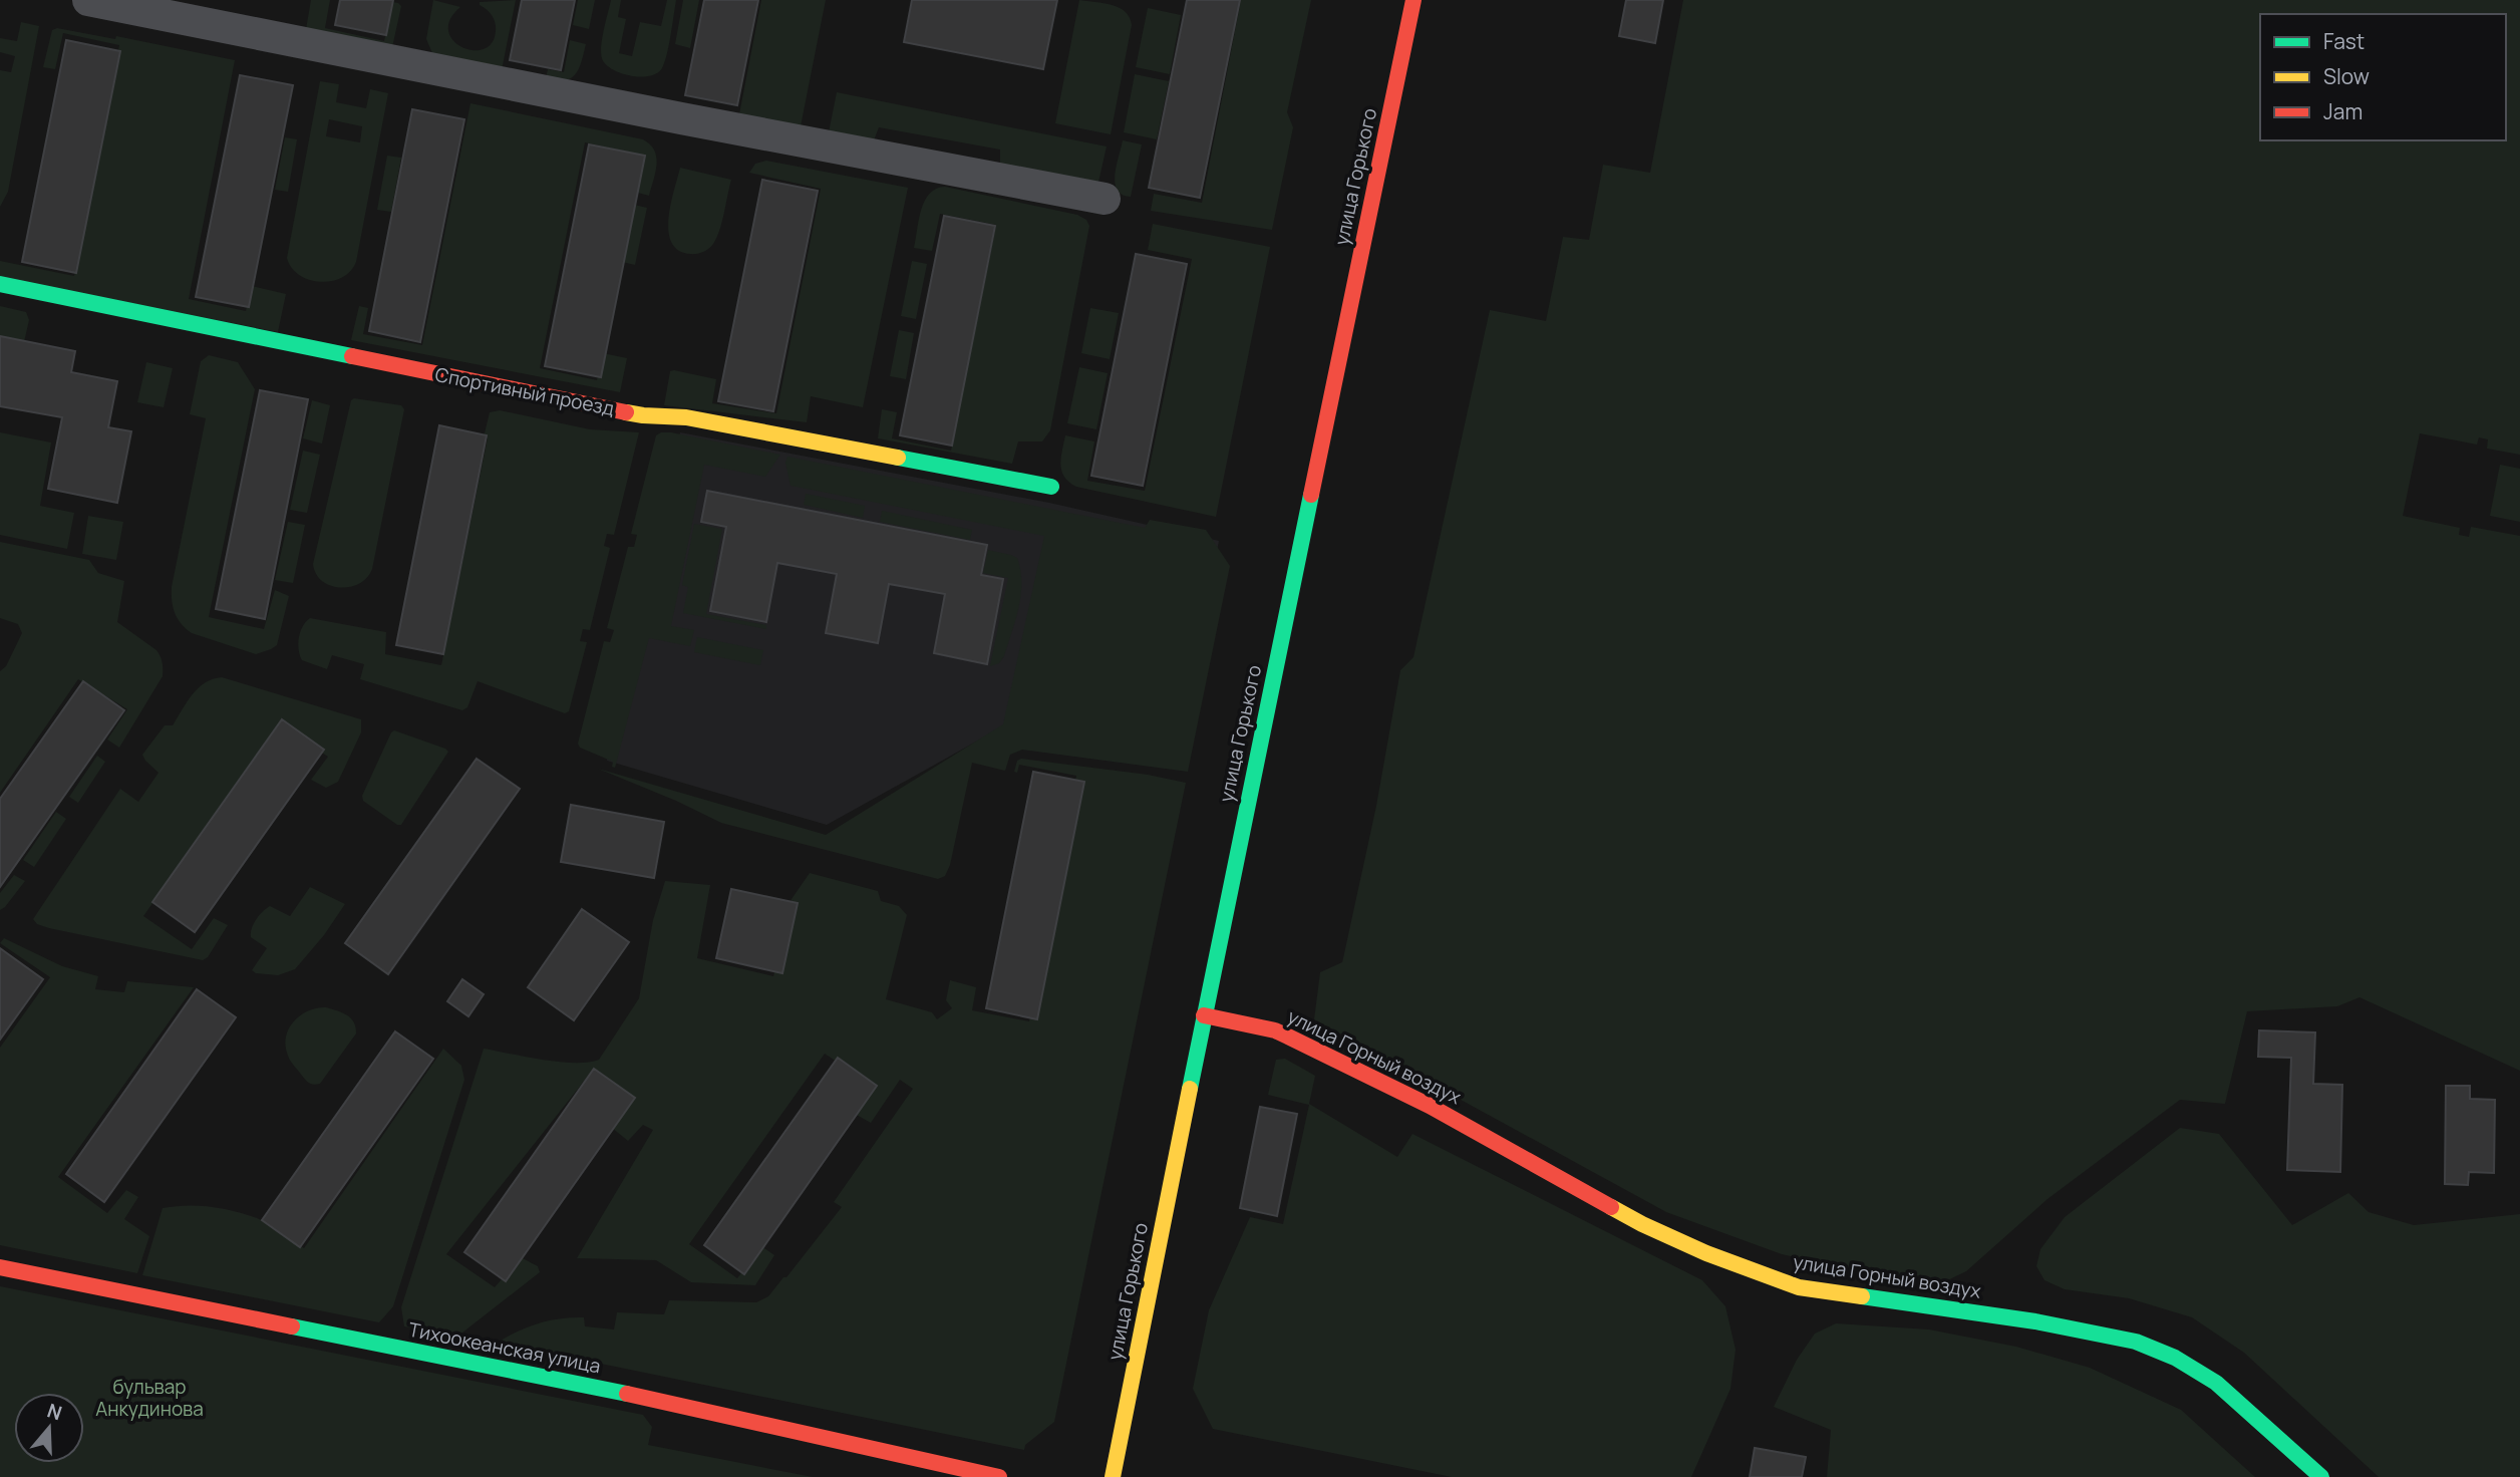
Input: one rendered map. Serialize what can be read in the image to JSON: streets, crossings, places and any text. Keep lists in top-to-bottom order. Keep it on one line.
{"streets":{"street":["улица Горького","Спортивный проезд","улица Горный воздух","Тихоокеанская улица"]},"crossings":[["улица Горького","улица Горный воздух"]],"parks":["бульвар Анкудинова"],"legend":["Fast","Slow","Jam"],"north":"top"}
